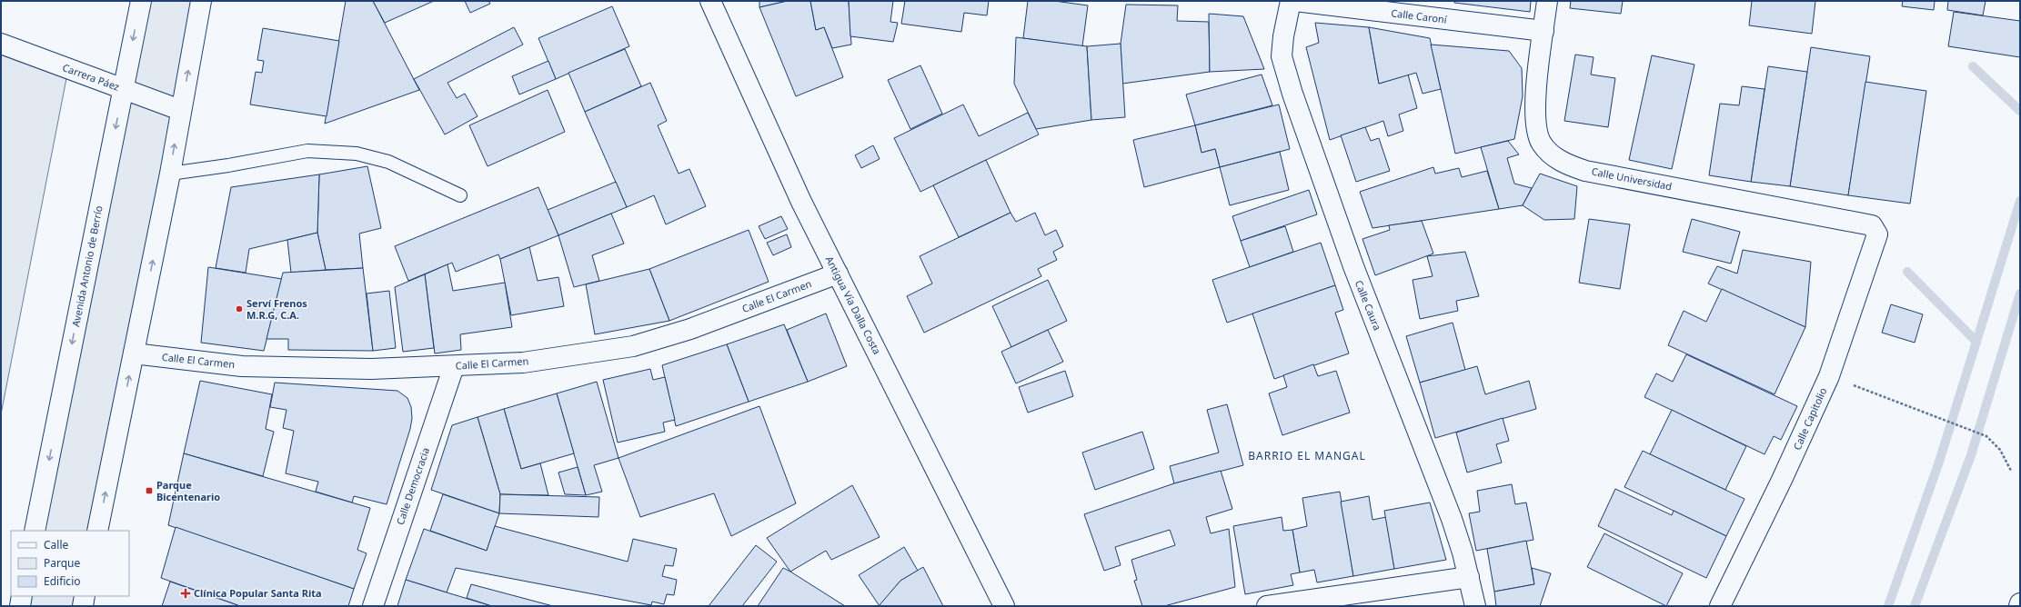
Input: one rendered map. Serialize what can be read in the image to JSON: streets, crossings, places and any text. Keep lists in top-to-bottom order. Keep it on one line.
{"streets":{"main road":["Calle Caroní","Carrera Páez","Calle Universidad","Avenida Antonio de Berrío","Calle El Carmen","Antigua Vía Dalla Costa","Calle Caura","Calle Capitolio","Calle Democracia"]},"crossings":[["Calle Caroní","Calle Universidad"],["Carrera Páez","Avenida Antonio de Berrío"],["Calle Universidad","Calle Capitolio"],["Calle El Carmen","Antigua Vía Dalla Costa"],["Calle El Carmen","Calle Democracia"]],"districts":["BARRIO EL MANGAL"],"places":{"other":["Serví Frenos M.R.G, C.A."],"transit":["Parque Bicentenario"],"health":["Clínica Popular Santa Rita"]},"legend":["Calle","Parque","Edificio"]}
